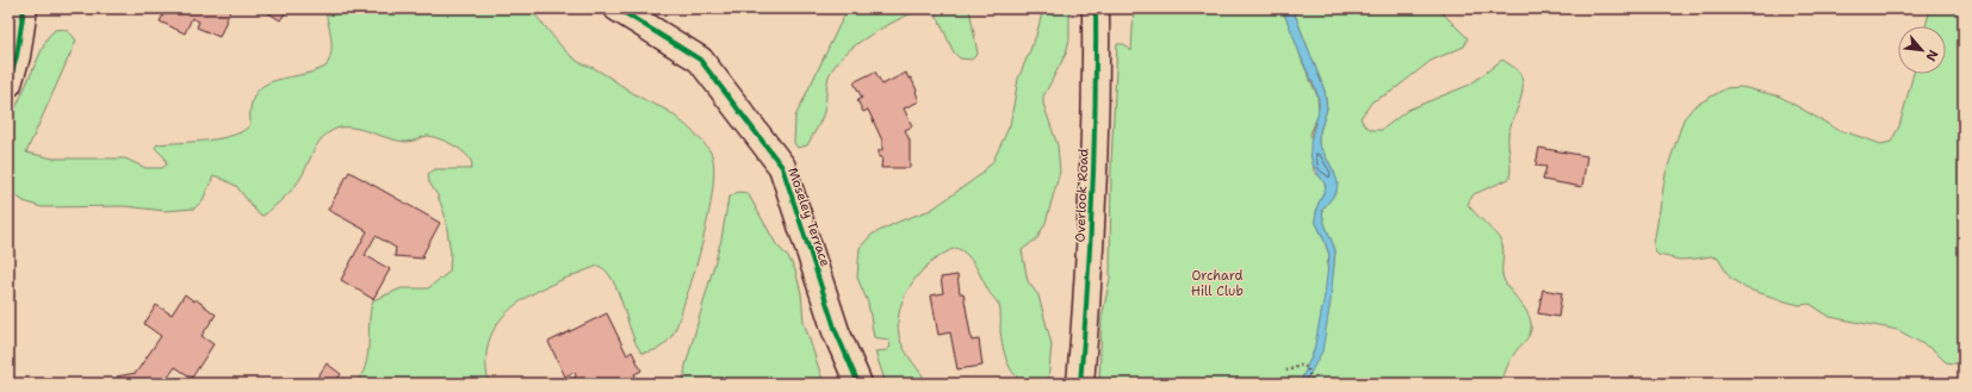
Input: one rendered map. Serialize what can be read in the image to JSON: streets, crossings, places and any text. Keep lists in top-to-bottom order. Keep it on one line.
{"streets":{"street":["Overlook Road","Moseley Terrace"]},"parks":["Orchard Hill Club"],"north":"bottom right"}
